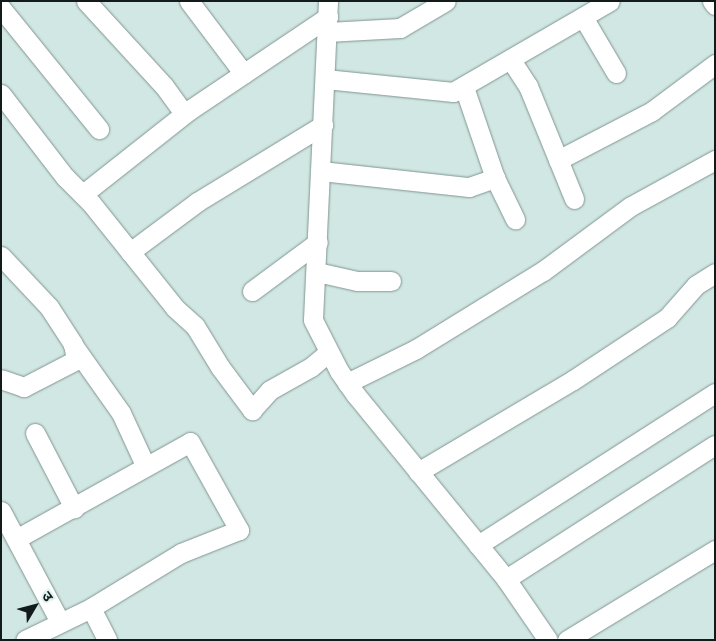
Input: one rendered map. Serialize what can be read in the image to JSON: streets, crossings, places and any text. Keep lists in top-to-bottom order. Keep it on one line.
{"north":"top right"}
